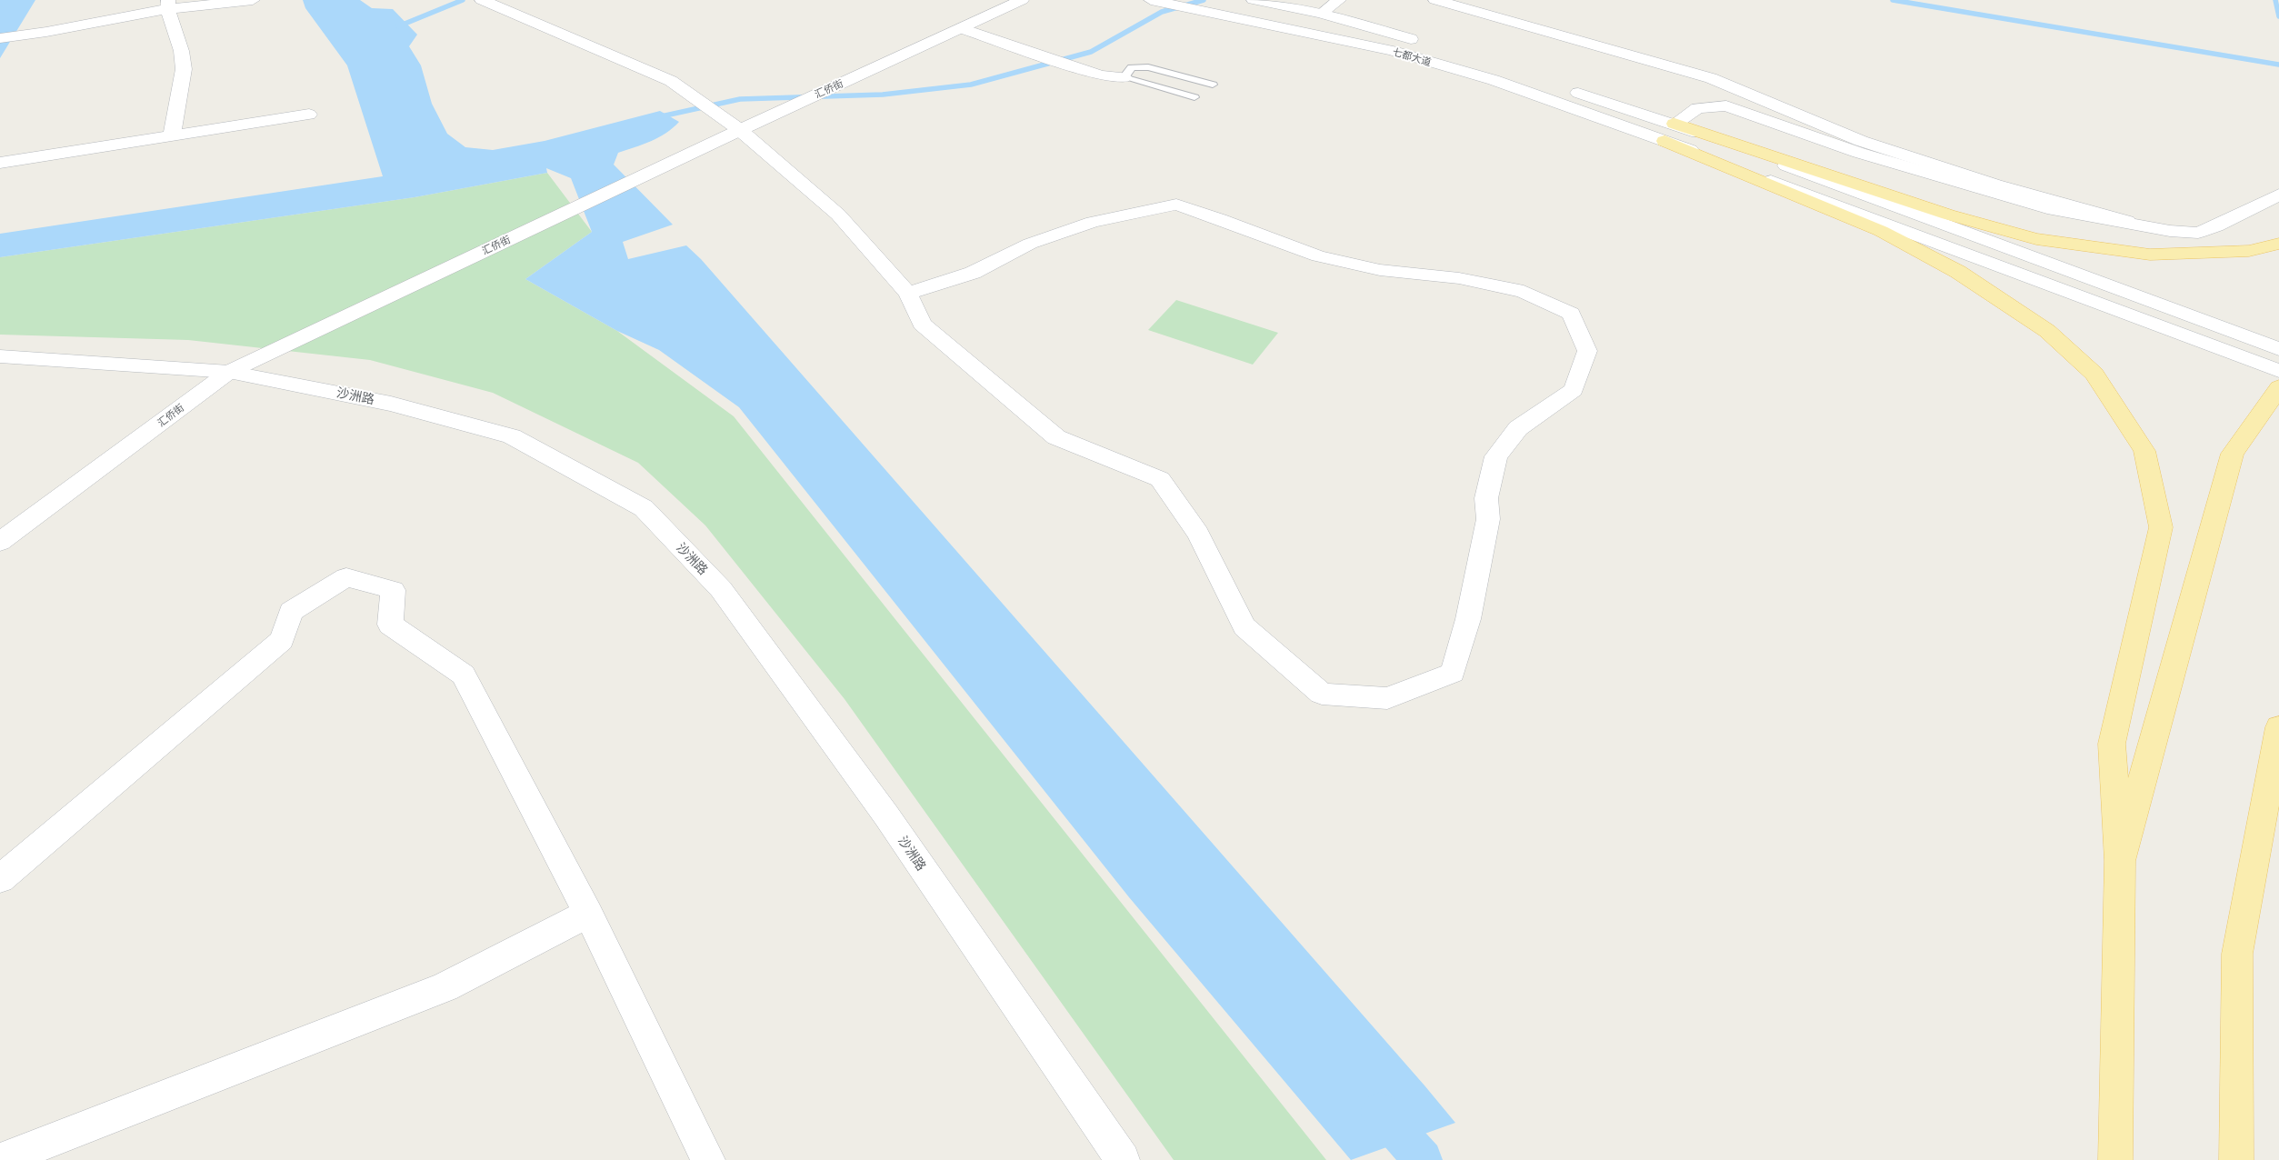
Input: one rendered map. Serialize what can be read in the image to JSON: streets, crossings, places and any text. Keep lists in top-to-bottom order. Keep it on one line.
{"streets":{"street":["七都大道","汇侨街","沙洲路"]},"crossings":[["汇侨街","沙洲路"]]}
